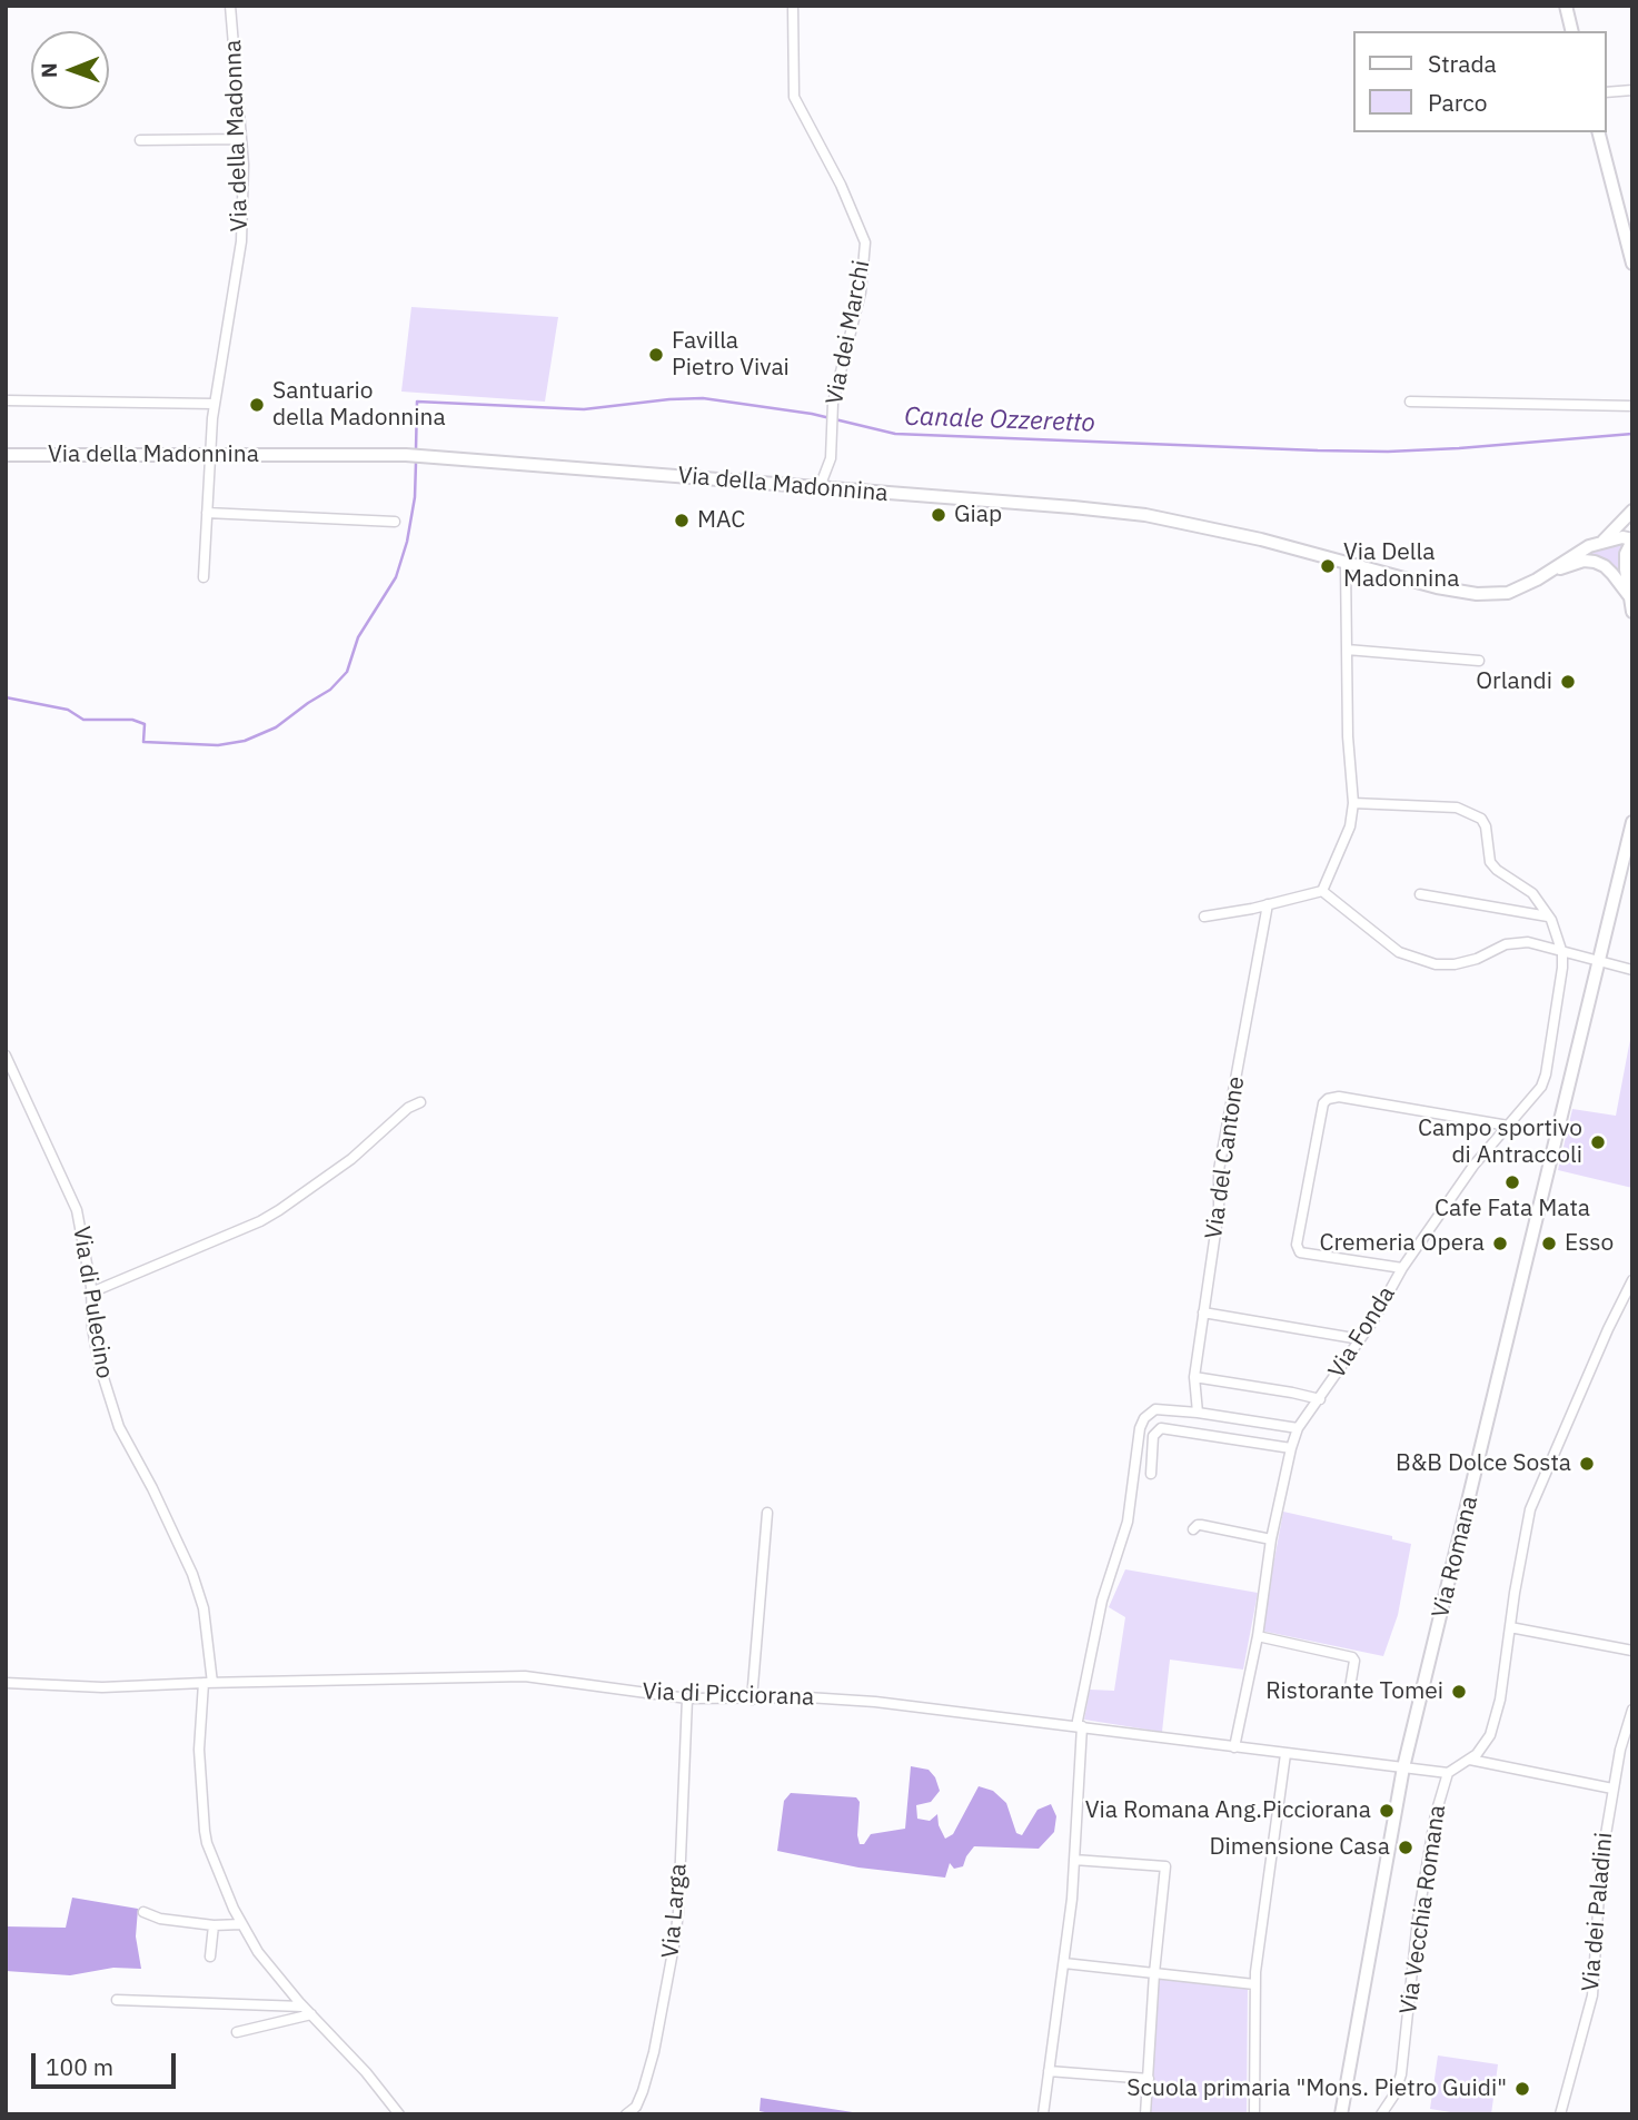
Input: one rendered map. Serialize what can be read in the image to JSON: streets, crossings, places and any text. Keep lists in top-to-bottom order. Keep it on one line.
{"streets":{"street":["Via della Madonna","Via dei Marchi","Via della Madonnina","Via del Cantone","Via di Pulecino","Via Fonda","Via Romana","Via di Picciorana","Via Vecchia Romana","Via Larga","Via dei Paladini"]},"crossings":[["Via della Madonna","Via della Madonnina"],["Via dei Marchi","Via della Madonnina"],["Via di Pulecino","Via di Picciorana"],["Via Fonda","Via di Picciorana"],["Via Romana","Via di Picciorana"],["Via di Picciorana","Via Vecchia Romana"],["Via di Picciorana","Via Larga"]],"water":["Canale Ozzeretto"],"places":["Favilla Pietro Vivai","Santuario della Madonnina","Giap","MAC","Via Della Madonnina","Orlandi","Campo sportivo di Antraccoli","Cafe Fata Mata","Cremeria Opera","Esso","B&B Dolce Sosta","Ristorante Tomei","Via Romana Ang.Picciorana","Dimensione Casa","Scuola primaria \"Mons. Pietro Guidi\""],"legend":["Strada","Parco"],"scale_bar":"100 m","north":"left"}
